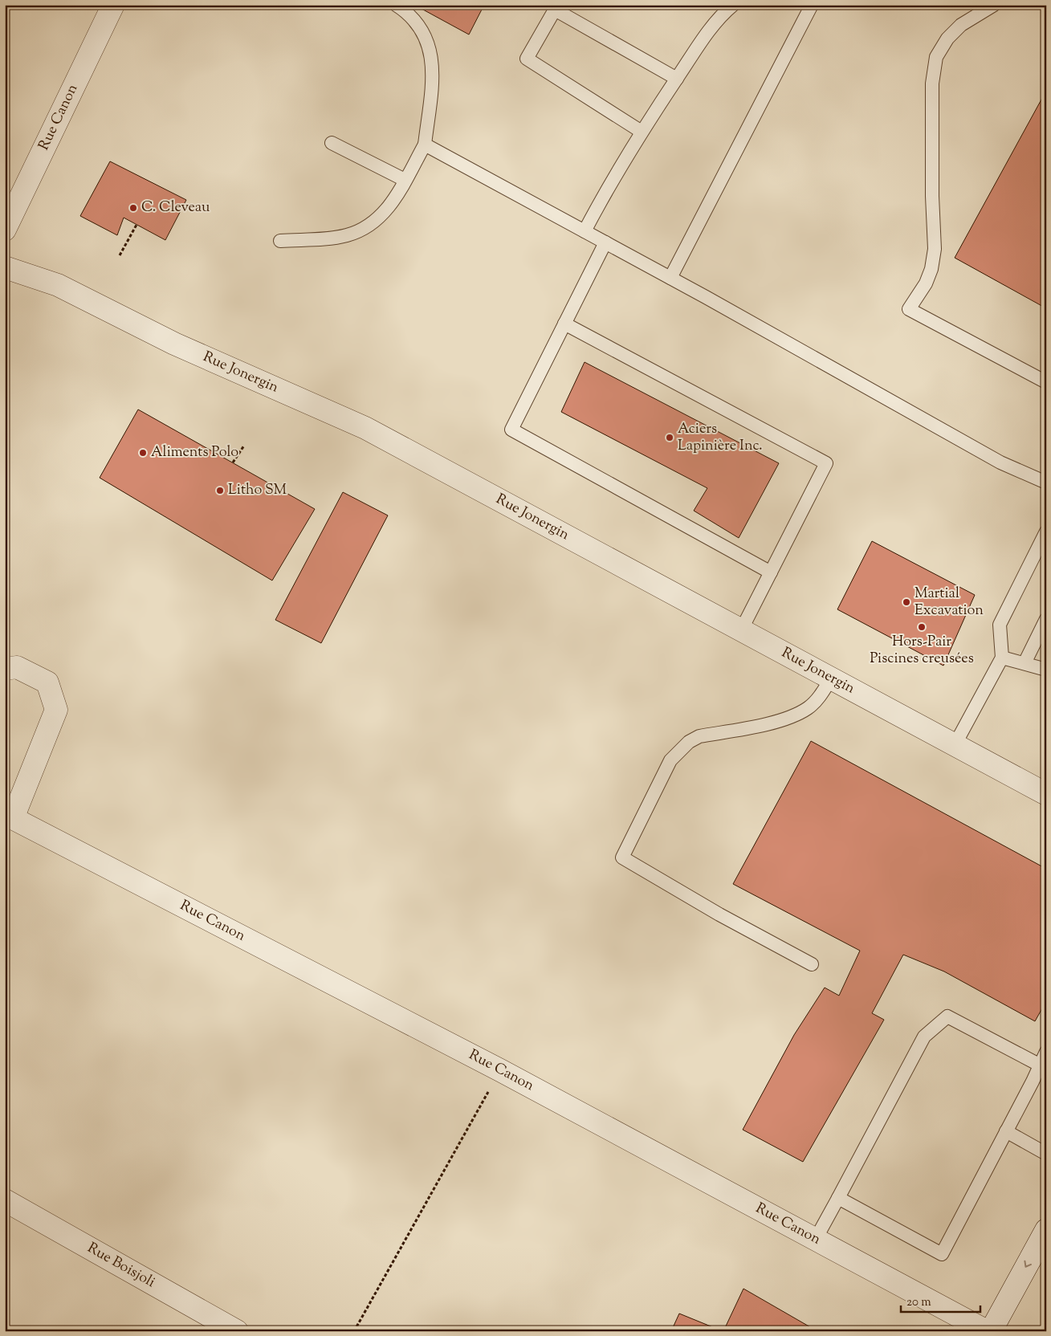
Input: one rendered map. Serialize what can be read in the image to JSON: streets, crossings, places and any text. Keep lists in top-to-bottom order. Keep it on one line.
{"streets":{"street":["Rue Canon","Rue Jonergin","Rue Boisjoli"]},"places":["C. Cleveau","Aciers Lapinière Inc.","Aliments Polo","Litho SM","Martial Excavation","Hors-Pair Piscines creusées"],"scale_bar":"20 m"}
